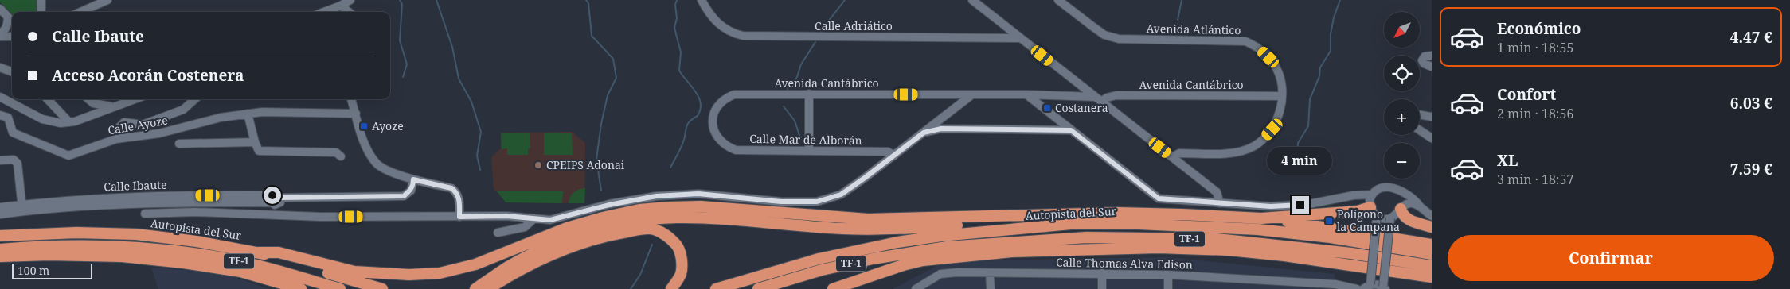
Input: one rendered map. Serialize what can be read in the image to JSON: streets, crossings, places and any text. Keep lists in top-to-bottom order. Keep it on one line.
{"streets":{"highway":["Autopista del Sur","TF-1"],"street":["Calle Adriático","Avenida Atlántico","Avenida Cantábrico","Calle Ayoze","Calle Mar de Alborán","Calle Ibaute","Calle Thomas Alva Edison"]},"crossings":[["Avenida Atlántico","Avenida Cantábrico"],["Avenida Cantábrico","Calle Mar de Alborán"]],"places":{"transit":["Costanera","Ayoze","Polígono la Campana"],"other":["CPEIPS Adonai"]},"scale_bar":"100 m","north":"bottom left","page":{"list":[{"name":"Económico","note":"1 min · 18:55","value":"4.47 €"},{"name":"Confort","note":"2 min · 18:56","value":"6.03 €"},{"name":"XL","note":"3 min · 18:57","value":"7.59 €"}],"map_buttons":["+","−"],"banner":["Calle Ibaute","Acceso Acorán Costenera"],"bubble":"4 min","buttons":"Confirmar","scale":"100 m"}}
